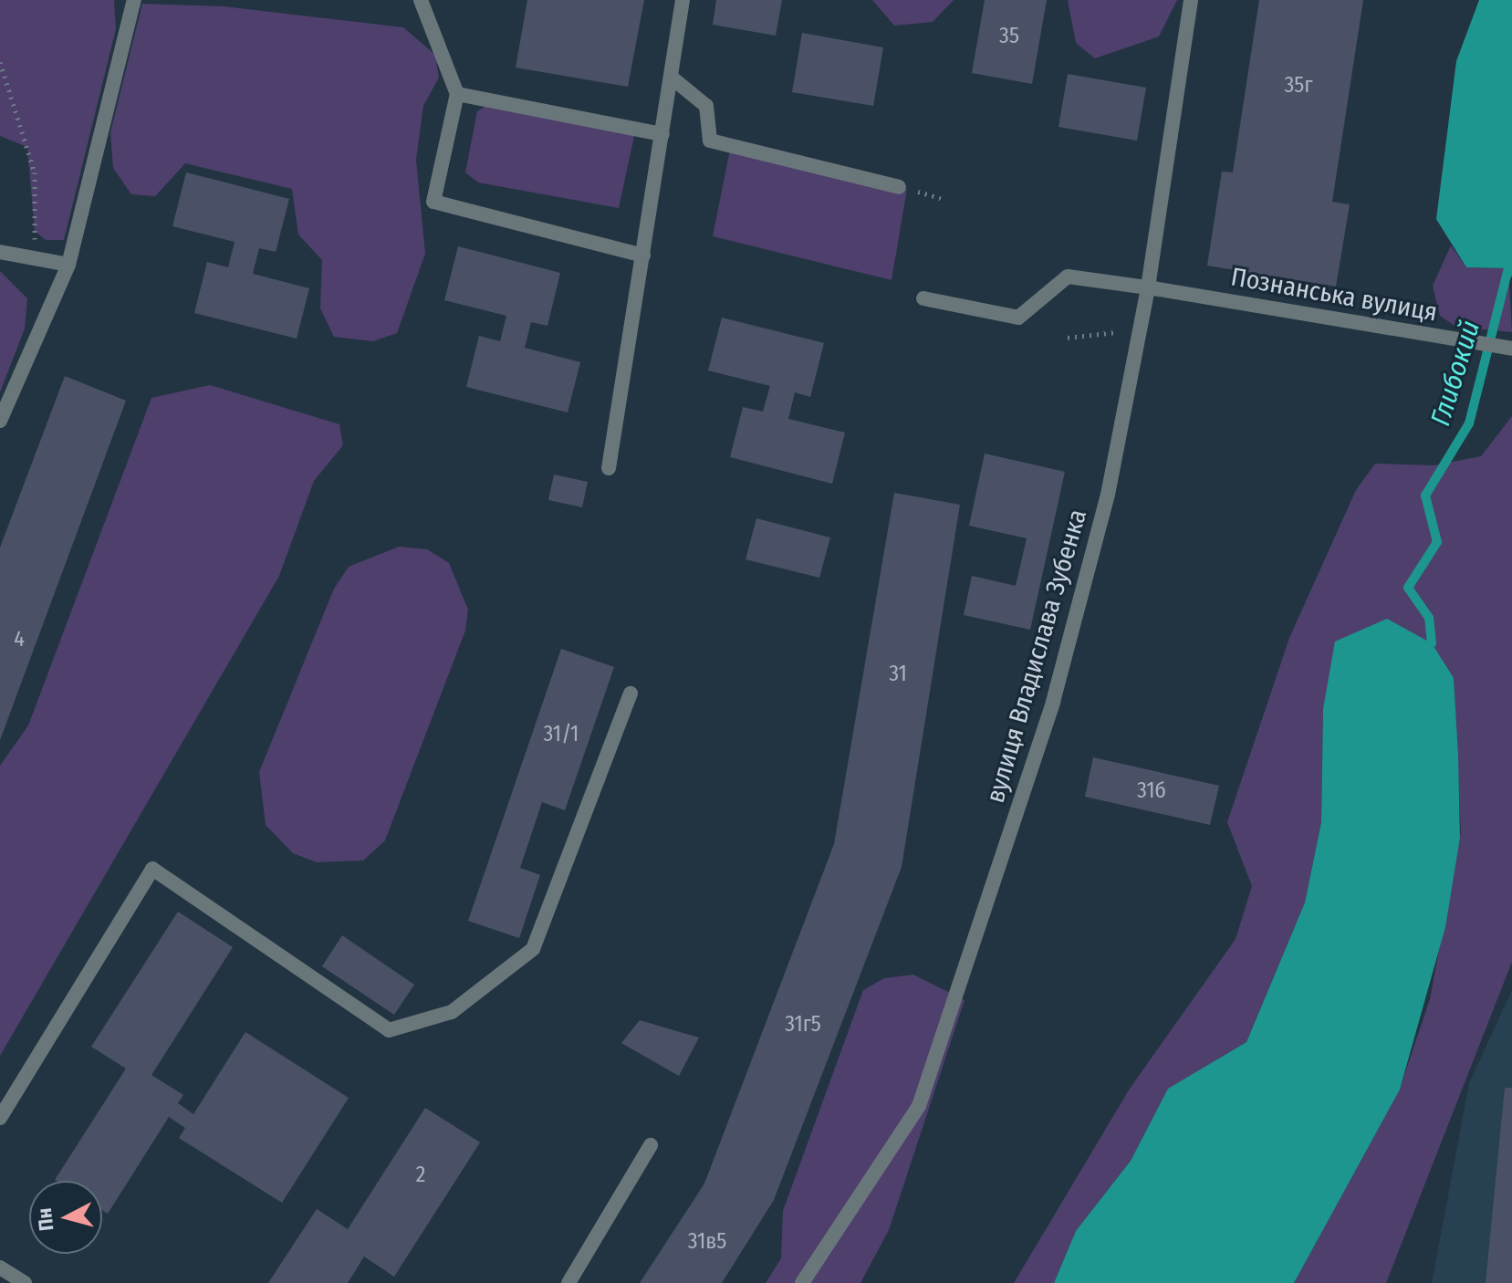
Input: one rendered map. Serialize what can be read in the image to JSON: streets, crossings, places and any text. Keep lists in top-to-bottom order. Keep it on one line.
{"streets":{"street":["Познанська вулиця","вулиця Владислава Зубенка"]},"crossings":[["Познанська вулиця","вулиця Владислава Зубенка"]],"water":["Глибокий"],"house_numbers":["35","35г","4","31","31/1","31б","31г5","2","31в5"],"north":"left"}
